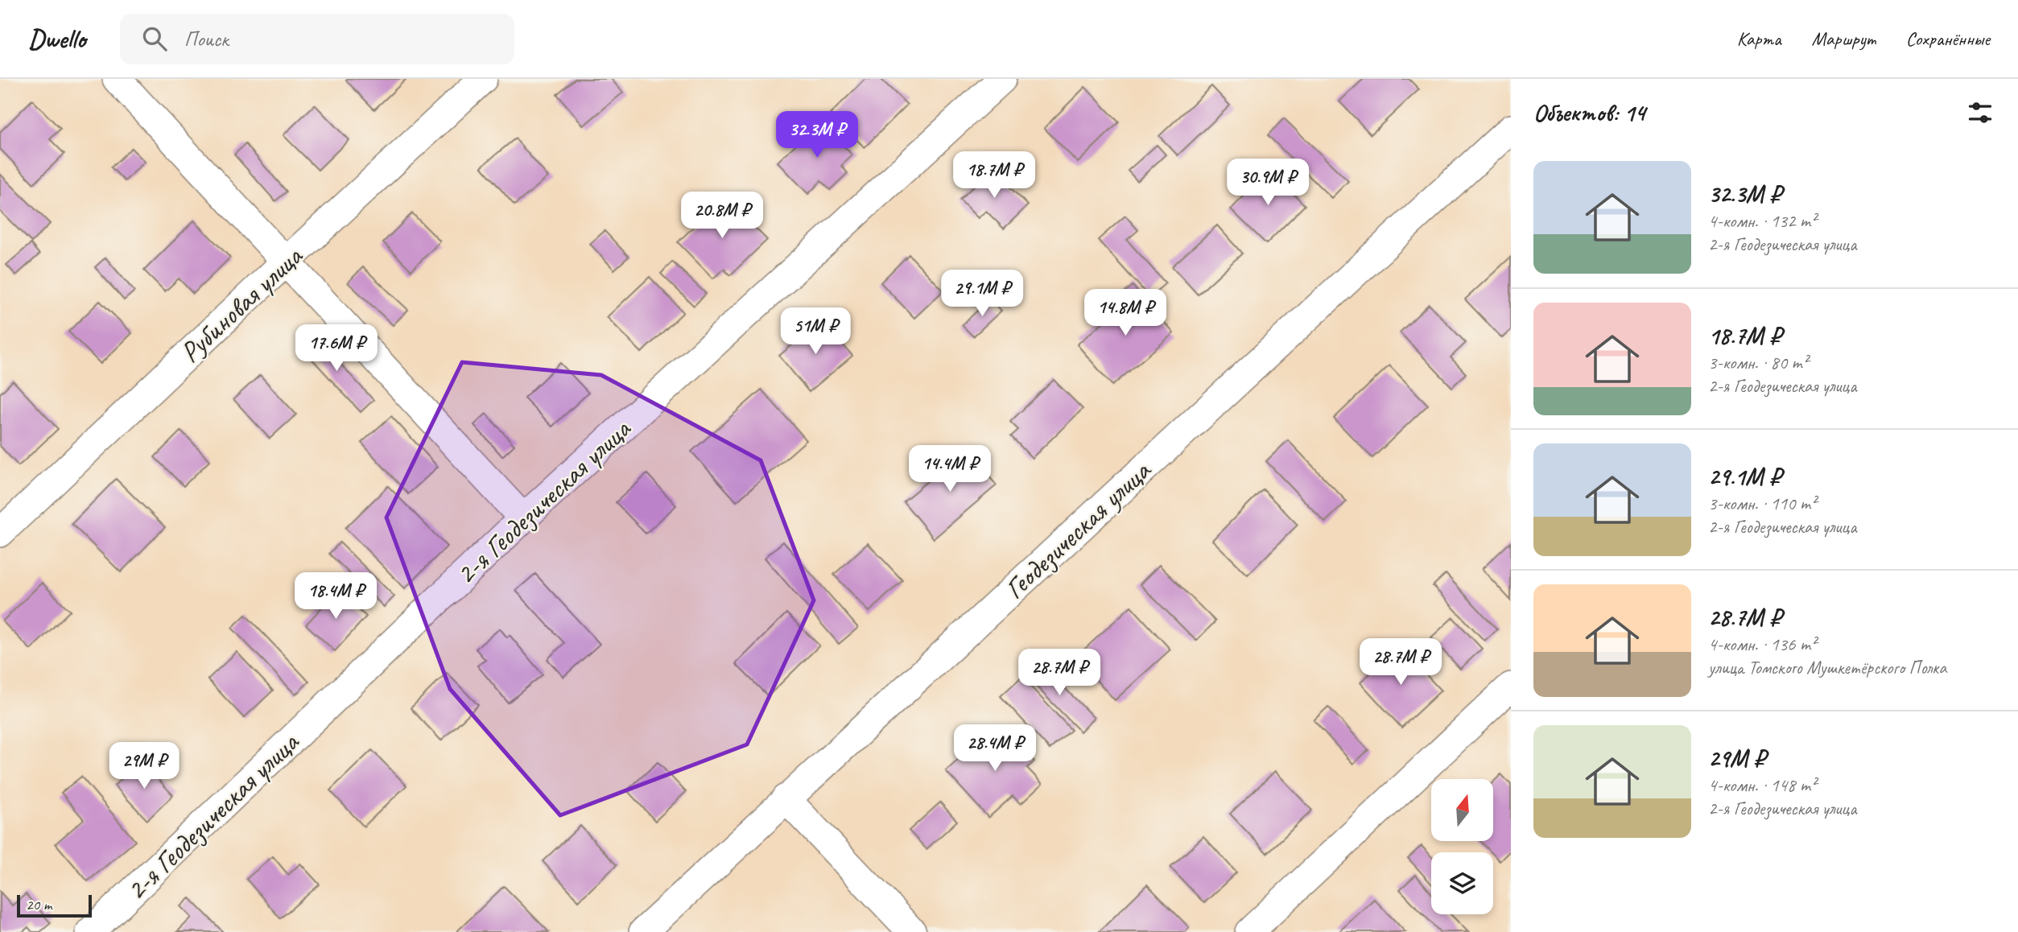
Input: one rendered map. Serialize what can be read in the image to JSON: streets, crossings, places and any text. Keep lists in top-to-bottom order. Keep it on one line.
{"streets":{"street":["Рубиновая улица","2-я Геодезическая улица","Геодезическая улица"]},"scale_bar":"20 m","north":"top","page":{"header":"Dwello","search":"Поиск","nav":["Карта","Маршрут","Сохранённые"],"heading":"Объектов: 14","price":["32.3M ₽","18.7M ₽","30.9M ₽","20.8M ₽","29.1M ₽","14.8M ₽","51M ₽","17.6M ₽","14.4M ₽","18.4M ₽","28.7M ₽","28.7M ₽","28.4M ₽","29M ₽"],"list":[{"name":"32.3M ₽","note":"4-комн. · 132 m² · 2-я Геодезическая улица"},{"name":"18.7M ₽","note":"3-комн. · 80 m² · 2-я Геодезическая улица"},{"name":"29.1M ₽","note":"3-комн. · 110 m² · 2-я Геодезическая улица"},{"name":"28.7M ₽","note":"4-комн. · 136 m² · улица Томского Мушкетёрского Полка"},{"name":"29M ₽","note":"4-комн. · 148 m² · 2-я Геодезическая улица"}],"scale":"20 m"}}
